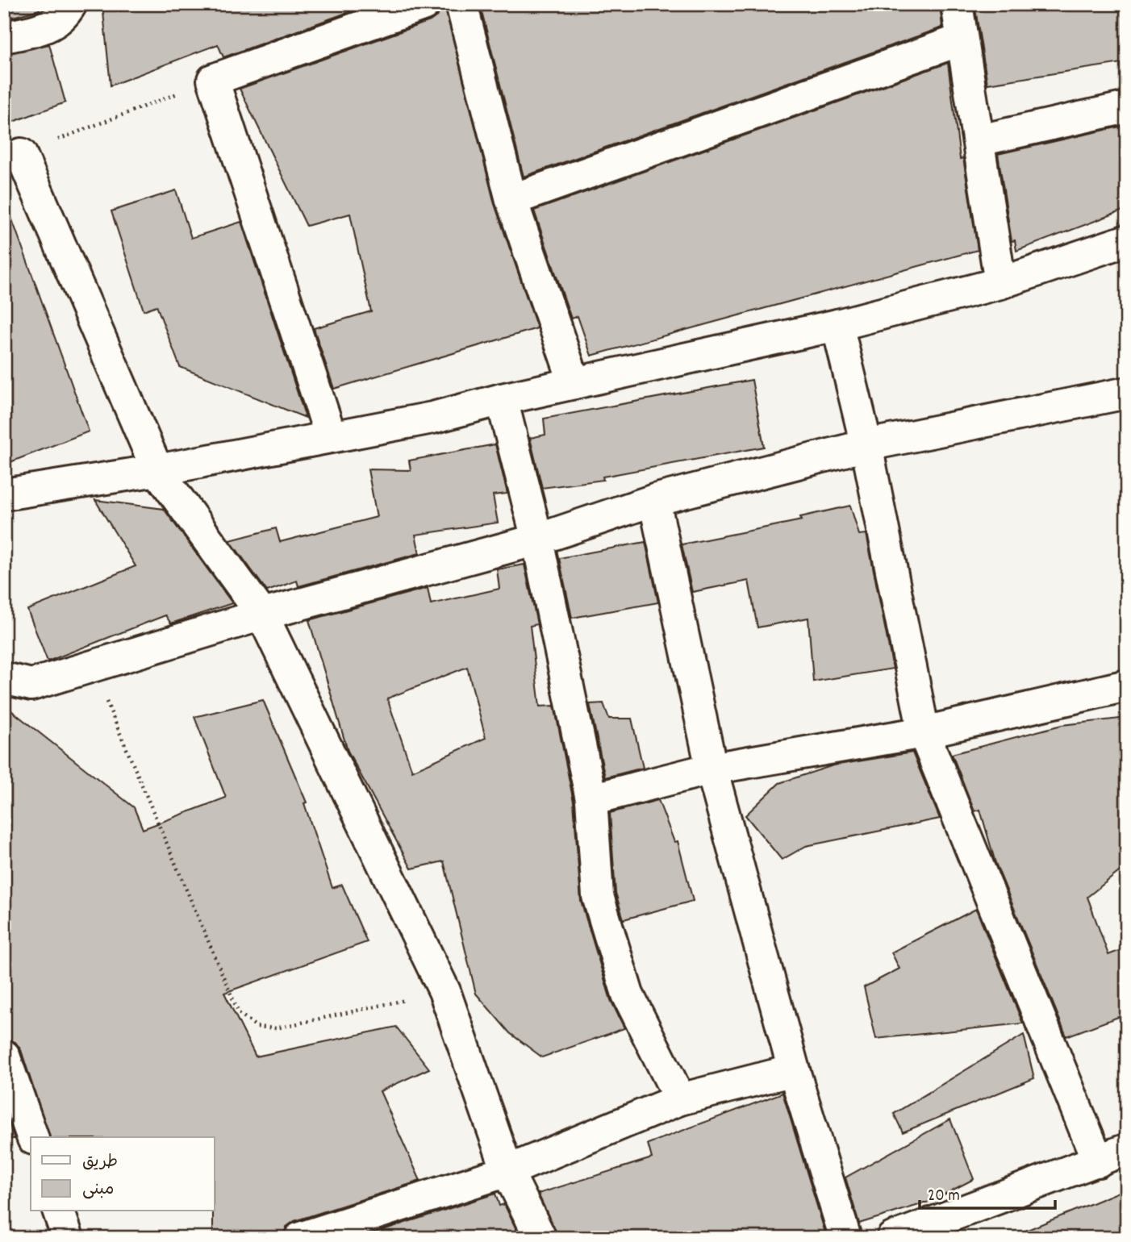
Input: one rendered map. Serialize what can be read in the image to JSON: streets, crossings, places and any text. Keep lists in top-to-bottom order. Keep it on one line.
{"legend":["طريق","مبنى"],"scale_bar":"20 m"}
